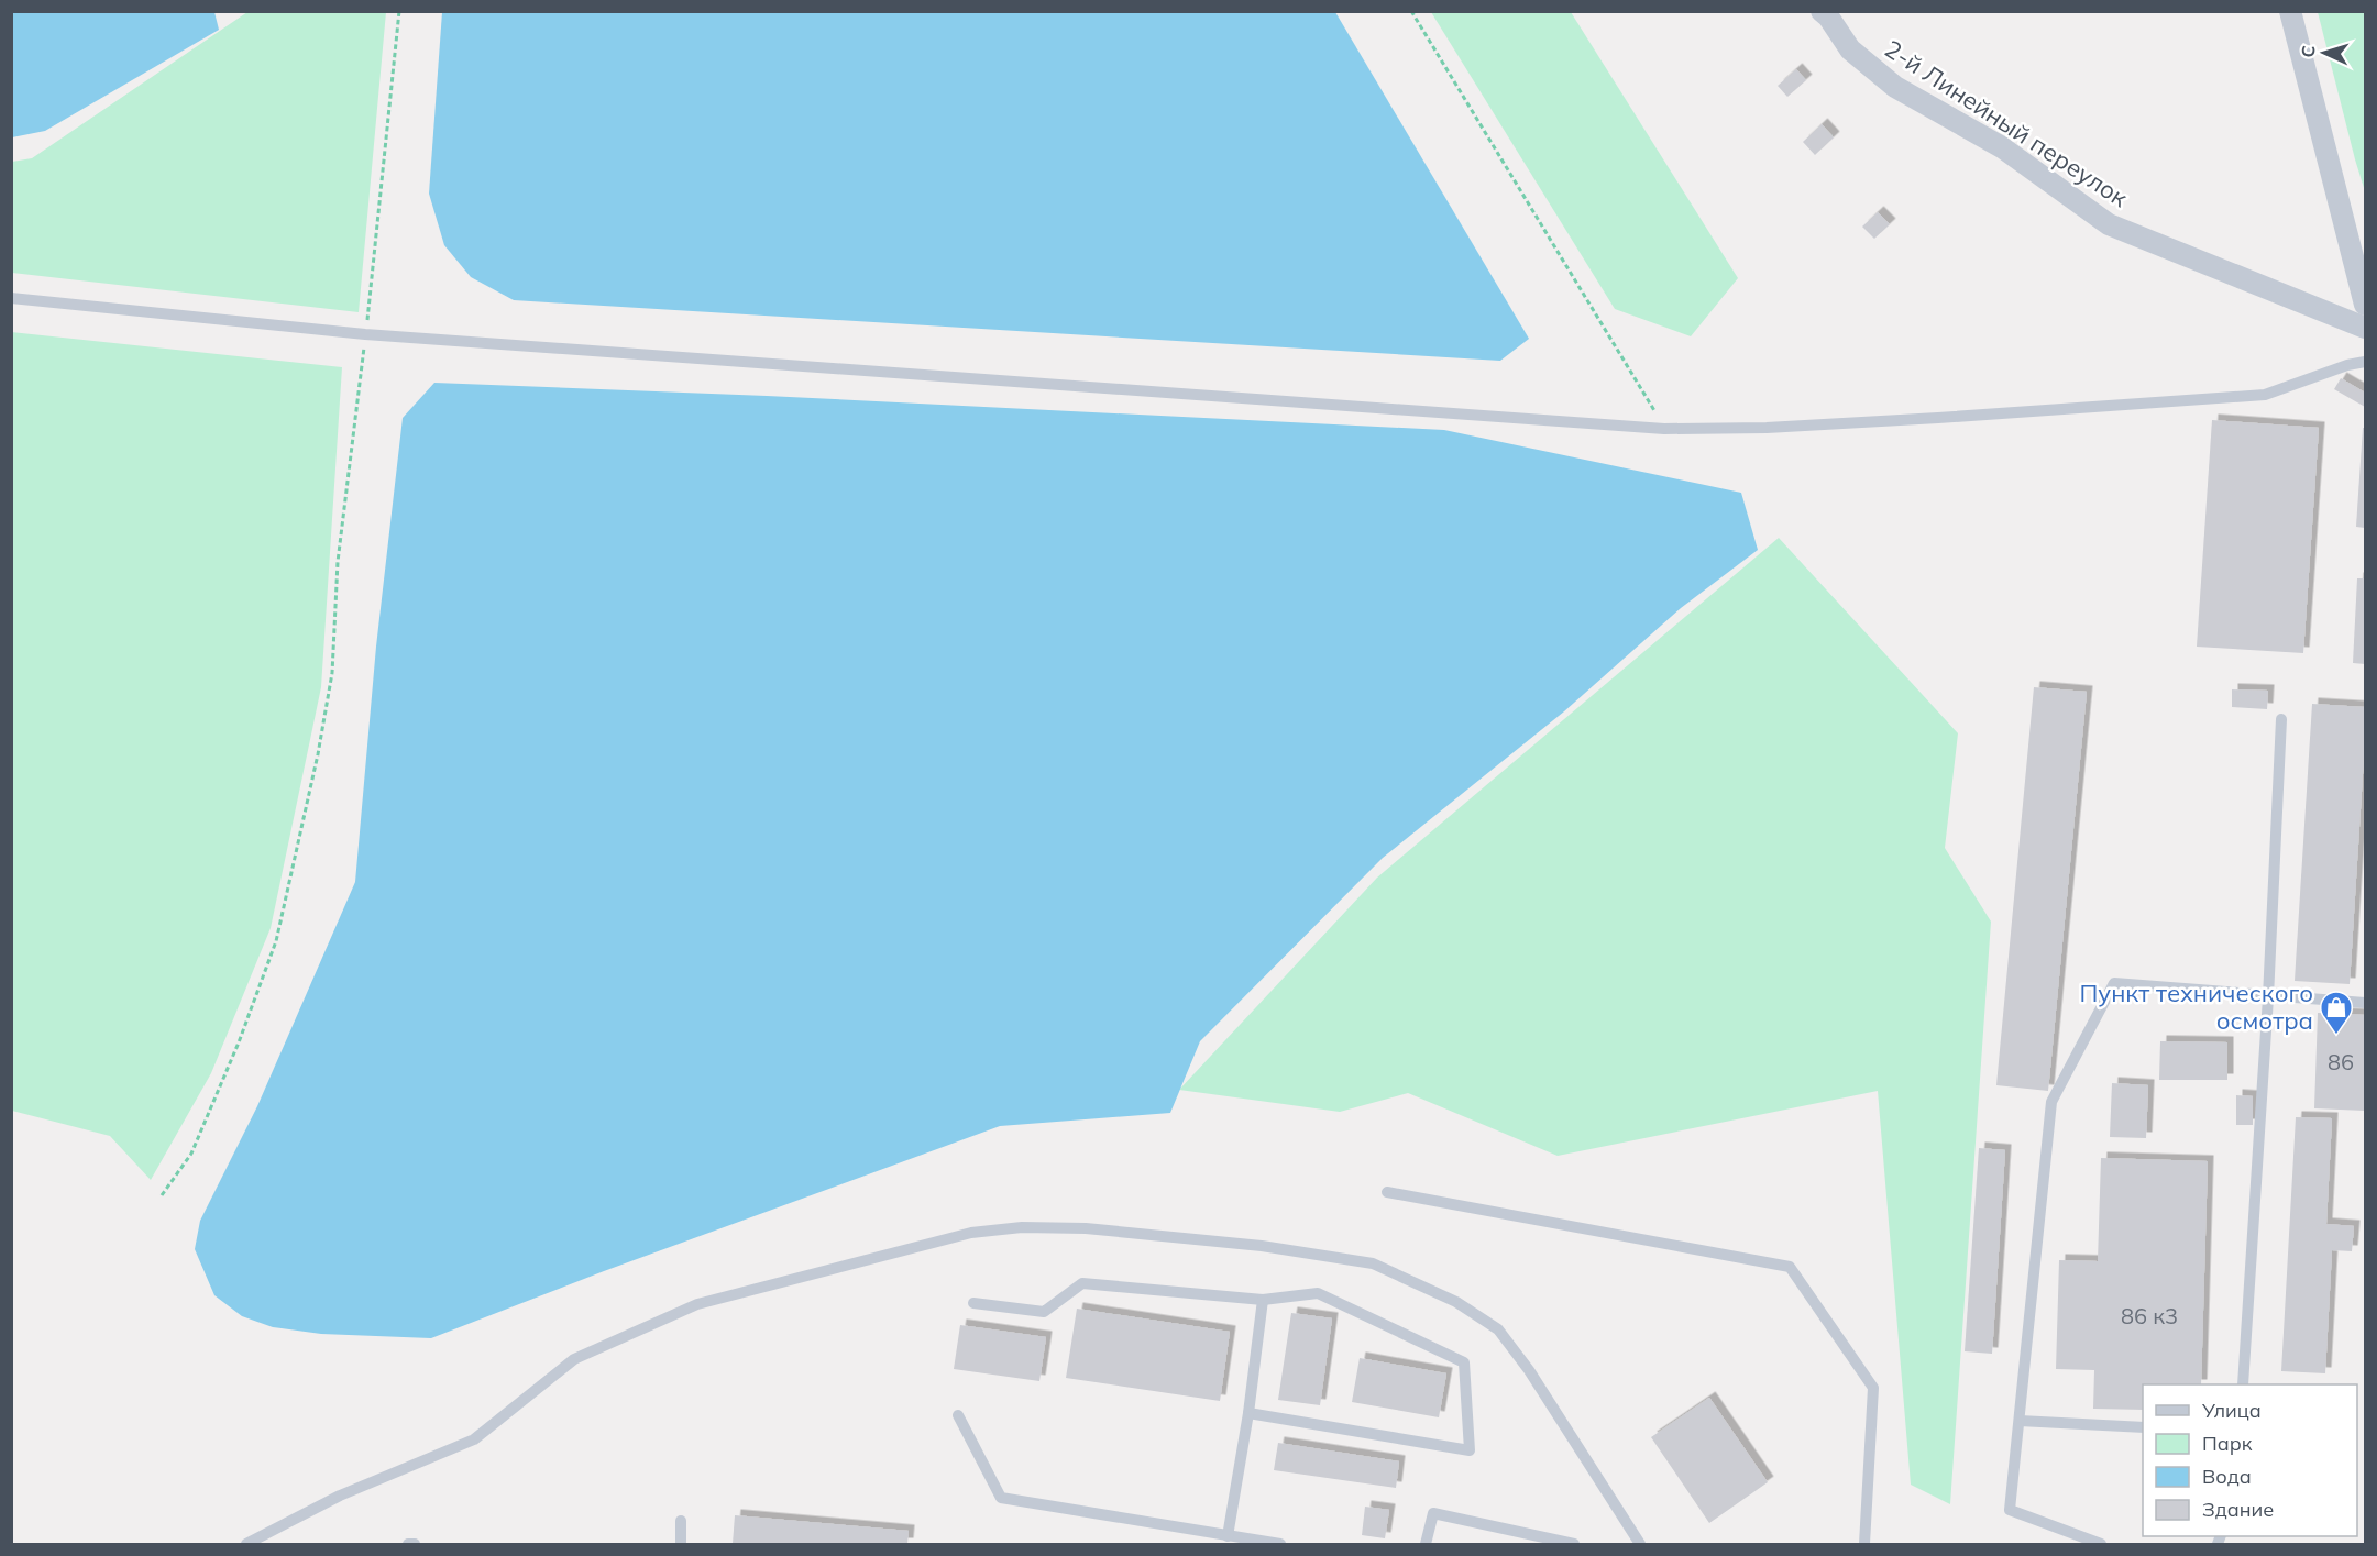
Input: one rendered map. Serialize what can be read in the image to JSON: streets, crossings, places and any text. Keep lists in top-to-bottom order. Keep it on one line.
{"streets":{"street":["2-й Линейный переулок"]},"places":{"shop":["Пункт технического осмотра"]},"house_numbers":["86","86 к3"],"legend":["Улица","Парк","Вода","Здание"],"north":"left"}
